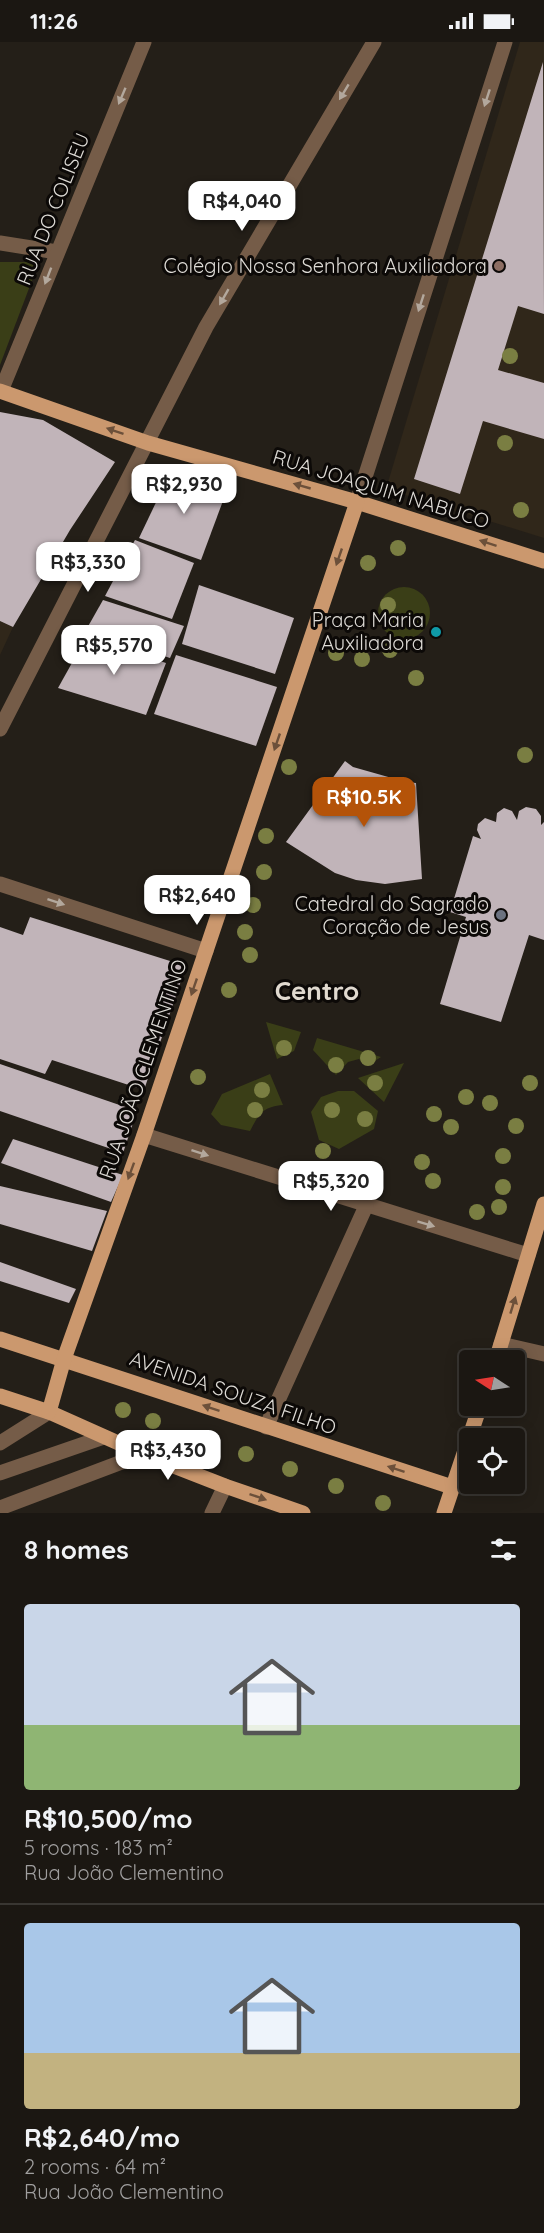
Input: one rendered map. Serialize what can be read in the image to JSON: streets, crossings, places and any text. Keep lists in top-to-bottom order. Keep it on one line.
{"streets":{"main road":["RUA JOAQUIM NABUCO","RUA JOÃO CLEMENTINO","AVENIDA SOUZA FILHO"],"street":["RUA DO COLISEU"]},"crossings":[["RUA DO COLISEU","RUA JOAQUIM NABUCO"],["RUA JOAQUIM NABUCO","RUA JOÃO CLEMENTINO"],["RUA JOÃO CLEMENTINO","AVENIDA SOUZA FILHO"]],"one_way":["RUA DO COLISEU","RUA JOAQUIM NABUCO","RUA JOÃO CLEMENTINO"],"districts":["Centro"],"places":["Colégio Nossa Senhora Auxiliadora","Praça Maria Auxiliadora","Catedral do Sagrado Coração de Jesus"],"north":"left","page":{"status":"11:26","price":["R$4,040","R$2,930","R$3,330","R$5,570","R$10.5K","R$2,640","R$5,320","R$3,430"],"heading":"8 homes","list":[{"name":"R$10,500/mo","note":"5 rooms · 183 m² · Rua João Clementino"},{"name":"R$2,640/mo","note":"2 rooms · 64 m² · Rua João Clementino"}]}}
